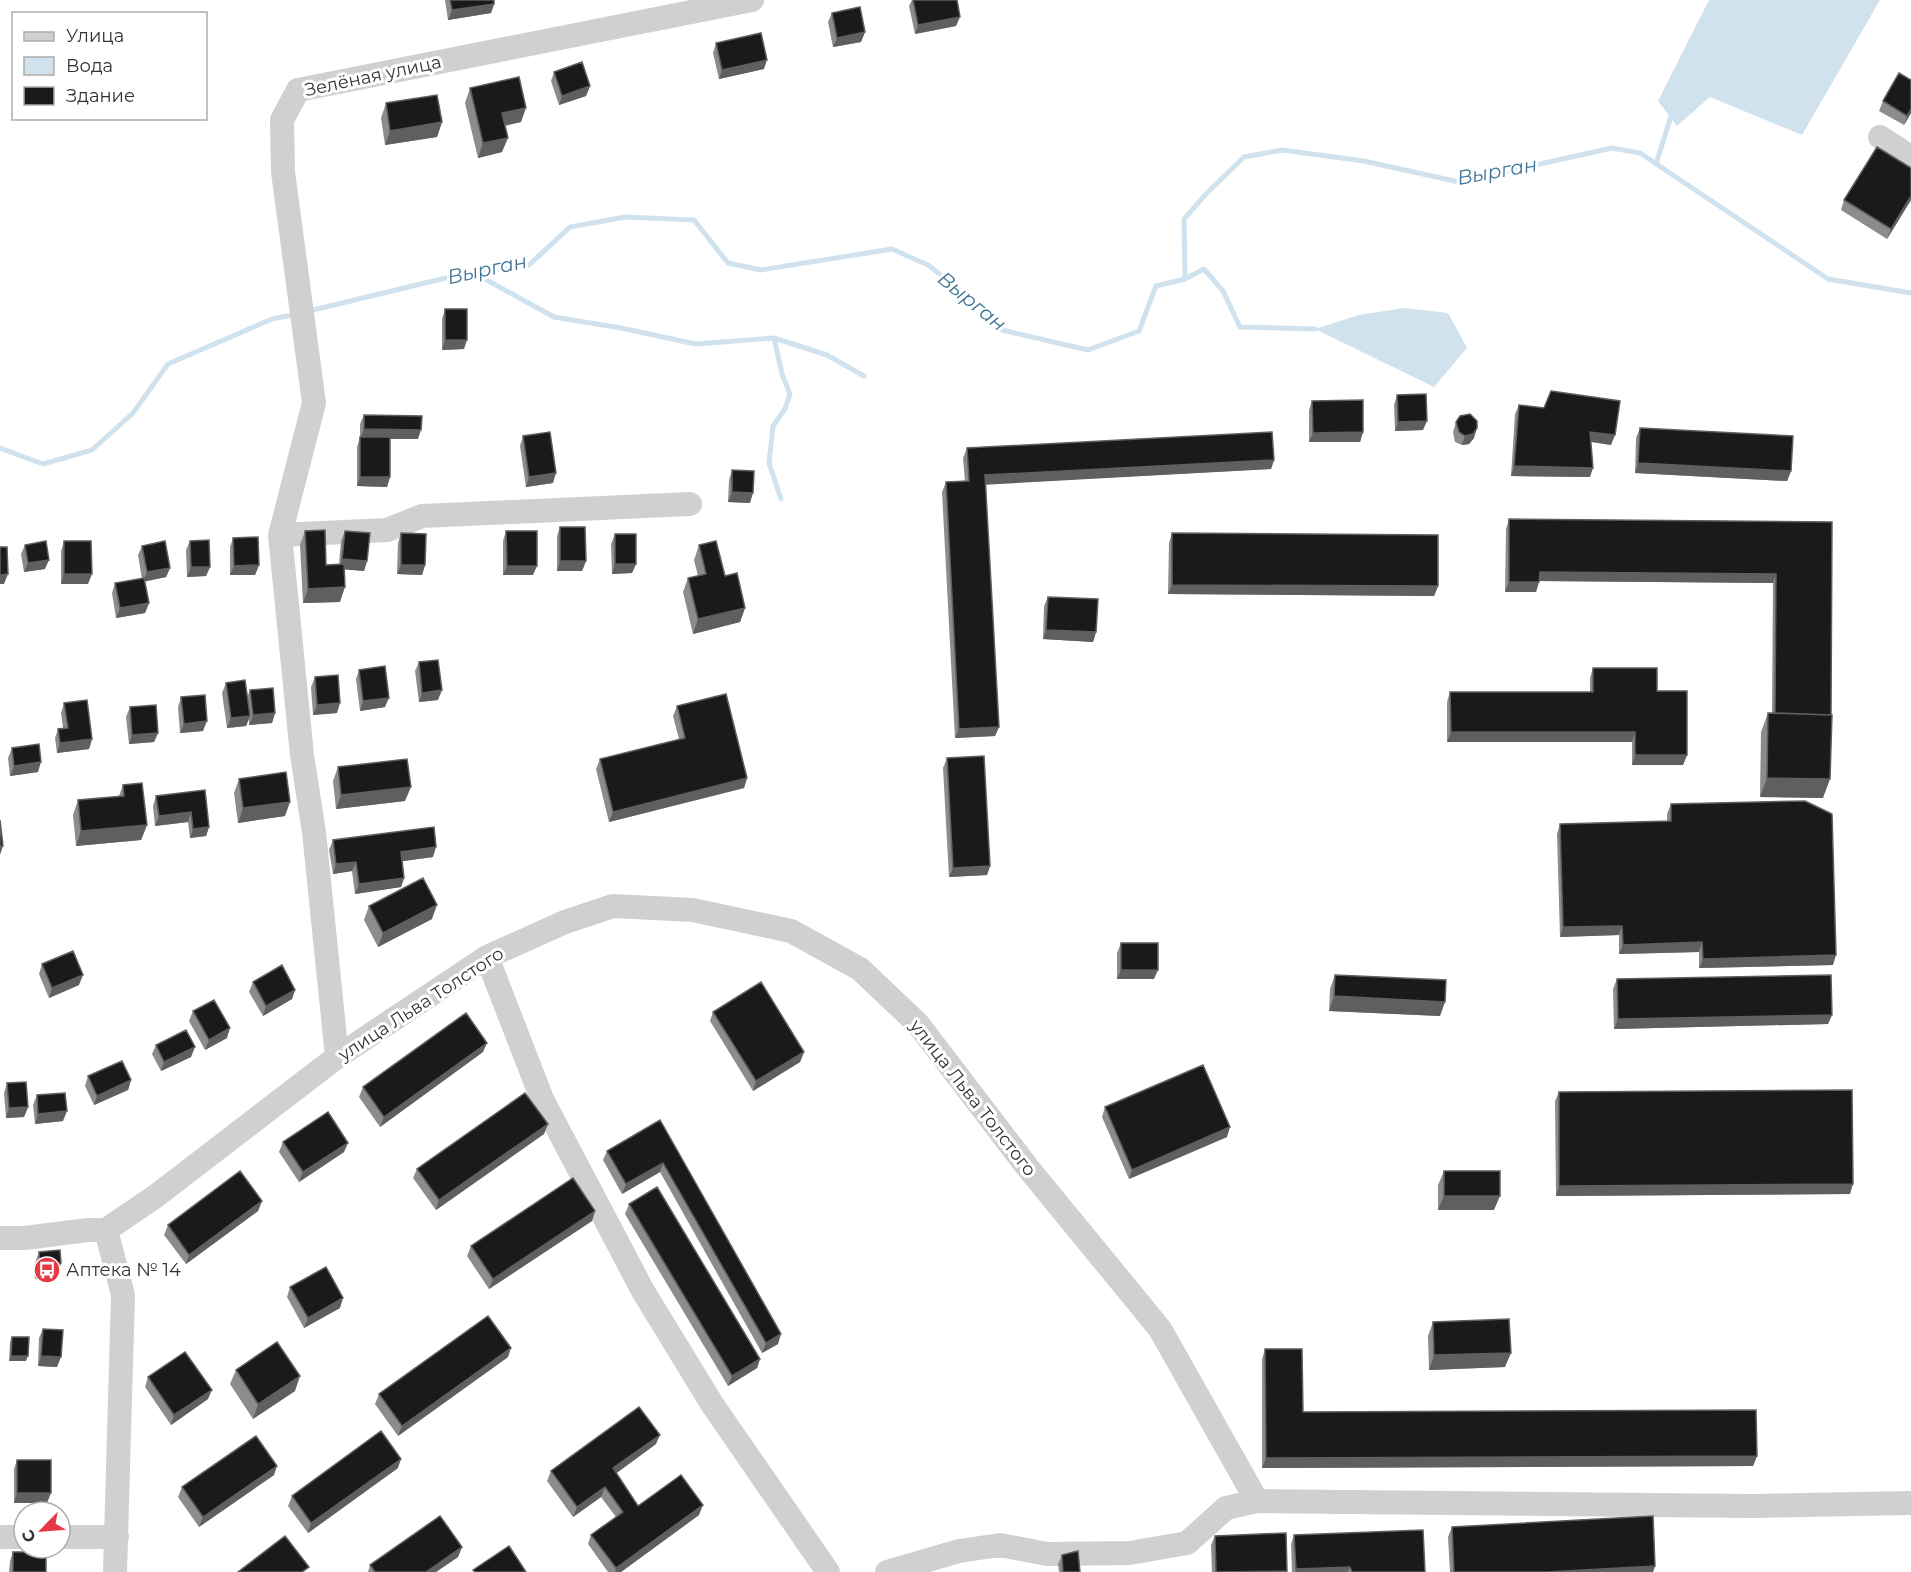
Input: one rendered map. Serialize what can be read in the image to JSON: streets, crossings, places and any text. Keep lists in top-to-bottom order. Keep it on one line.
{"streets":{"street":["Зелёная улица","улица Льва Толстого"]},"water":["Вырган"],"places":{"bus stop":["Аптека № 14"]},"legend":["Улица","Вода","Здание"],"north":"bottom left"}
